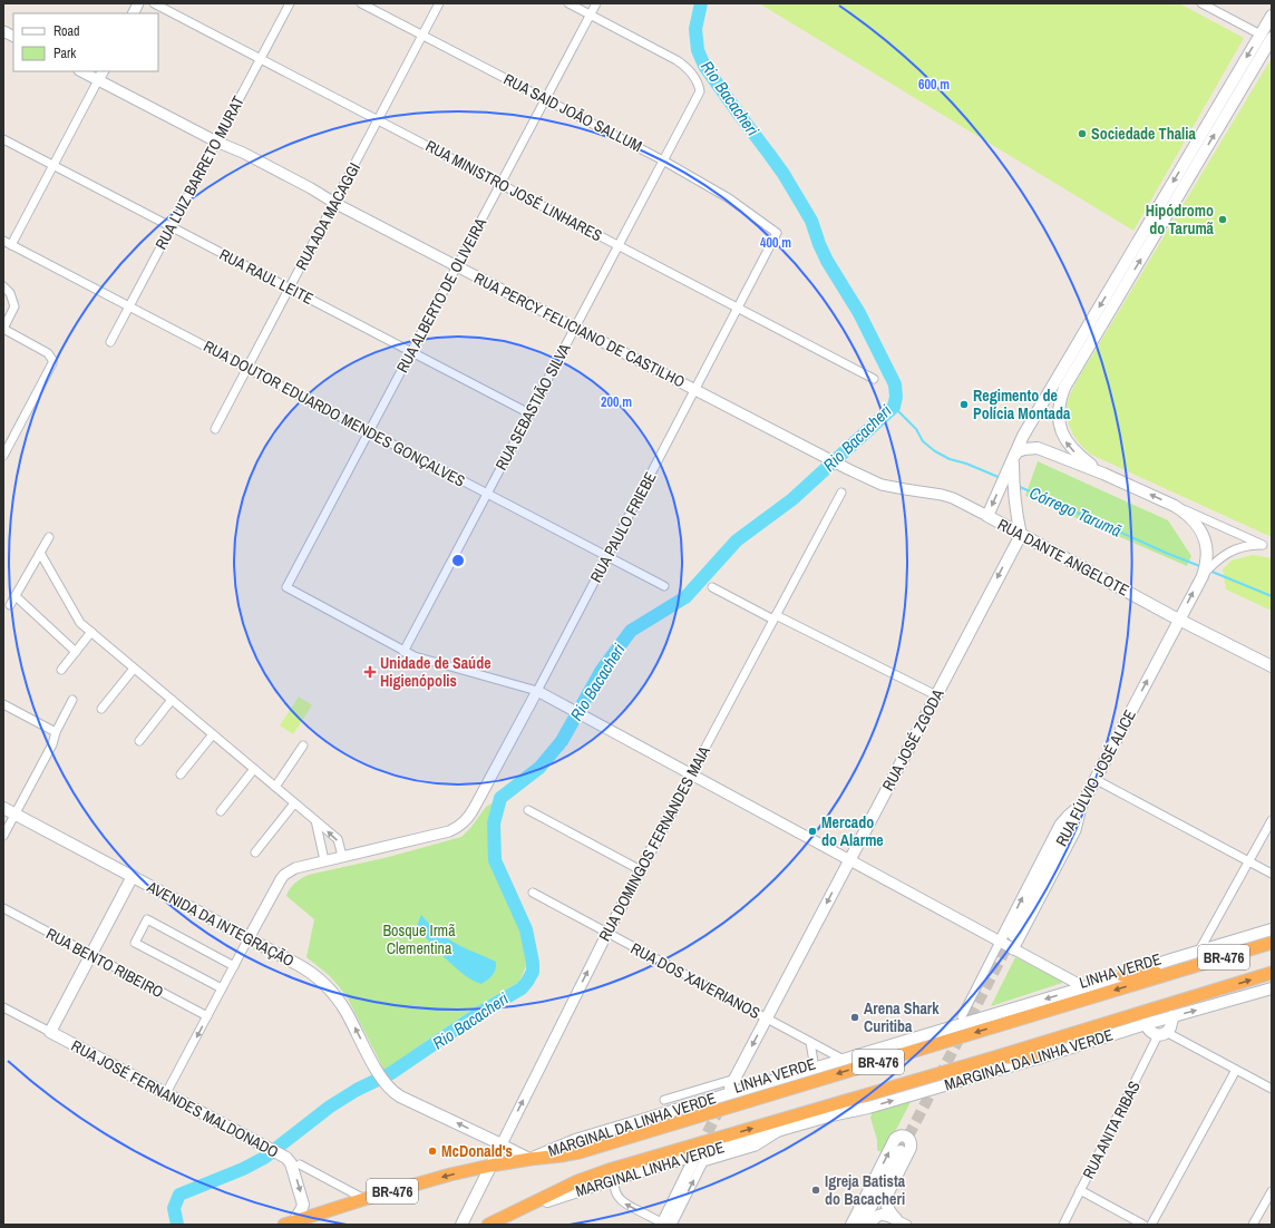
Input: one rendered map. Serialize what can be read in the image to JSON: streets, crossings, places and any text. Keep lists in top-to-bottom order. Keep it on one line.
{"streets":{"highway":["BR-476","LINHA VERDE"],"main road":["RUA DANTE ANGELOTE","RUA JOSÉ ZGODA","RUA FÚLVIO JOSÉ ALICE","RUA DOMINGOS FERNANDES MAIA","AVENIDA DA INTEGRAÇÃO","MARGINAL DA LINHA VERDE","RUA JOSÉ FERNANDES MALDONADO","MARGINAL LINHA VERDE"],"street":["RUA SAID JOÃO SALLUM","RUA LUIZ BARRETO MURAT","RUA MINISTRO JOSÉ LINHARES","RUA ADA MACAGGI","RUA RAUL LEITE","RUA ALBERTO DE OLIVEIRA","RUA PERCY FELICIANO DE CASTILHO","RUA SEBASTIÃO SILVA","RUA DOUTOR EDUARDO MENDES GONÇALVES","RUA PAULO FRIEBE","RUA BENTO RIBEIRO","RUA DOS XAVERIANOS","RUA ANITA RIBAS"]},"crossings":[["RUA SAID JOÃO SALLUM","RUA ADA MACAGGI"],["RUA SAID JOÃO SALLUM","RUA ALBERTO DE OLIVEIRA"],["RUA SAID JOÃO SALLUM","RUA SEBASTIÃO SILVA"],["RUA SAID JOÃO SALLUM","RUA PAULO FRIEBE"],["RUA LUIZ BARRETO MURAT","RUA MINISTRO JOSÉ LINHARES"],["RUA LUIZ BARRETO MURAT","RUA RAUL LEITE"],["RUA LUIZ BARRETO MURAT","RUA PERCY FELICIANO DE CASTILHO"],["RUA LUIZ BARRETO MURAT","RUA DOUTOR EDUARDO MENDES GONÇALVES"],["RUA MINISTRO JOSÉ LINHARES","RUA ADA MACAGGI"],["RUA MINISTRO JOSÉ LINHARES","RUA ALBERTO DE OLIVEIRA"],["RUA MINISTRO JOSÉ LINHARES","RUA SEBASTIÃO SILVA"],["RUA MINISTRO JOSÉ LINHARES","RUA PAULO FRIEBE"],["RUA ADA MACAGGI","RUA RAUL LEITE"],["RUA ADA MACAGGI","RUA PERCY FELICIANO DE CASTILHO"],["RUA ADA MACAGGI","RUA DOUTOR EDUARDO MENDES GONÇALVES"],["RUA RAUL LEITE","RUA ALBERTO DE OLIVEIRA"],["RUA RAUL LEITE","RUA SEBASTIÃO SILVA"],["RUA ALBERTO DE OLIVEIRA","RUA PERCY FELICIANO DE CASTILHO"],["RUA ALBERTO DE OLIVEIRA","RUA SEBASTIÃO SILVA"],["RUA ALBERTO DE OLIVEIRA","RUA DOUTOR EDUARDO MENDES GONÇALVES"],["RUA PERCY FELICIANO DE CASTILHO","RUA SEBASTIÃO SILVA"],["RUA PERCY FELICIANO DE CASTILHO","RUA PAULO FRIEBE"],["RUA PERCY FELICIANO DE CASTILHO","RUA DANTE ANGELOTE"],["RUA SEBASTIÃO SILVA","RUA DOUTOR EDUARDO MENDES GONÇALVES"],["RUA DOUTOR EDUARDO MENDES GONÇALVES","RUA PAULO FRIEBE"],["RUA DANTE ANGELOTE","RUA JOSÉ ZGODA"],["RUA DANTE ANGELOTE","RUA FÚLVIO JOSÉ ALICE"],["RUA JOSÉ ZGODA","RUA DOS XAVERIANOS"],["RUA DOMINGOS FERNANDES MAIA","AVENIDA DA INTEGRAÇÃO"],["RUA DOMINGOS FERNANDES MAIA","LINHA VERDE"],["RUA DOMINGOS FERNANDES MAIA","RUA DOS XAVERIANOS"],["BR-476","MARGINAL LINHA VERDE"],["LINHA VERDE","MARGINAL DA LINHA VERDE"],["LINHA VERDE","RUA JOSÉ FERNANDES MALDONADO"],["RUA DOS XAVERIANOS","MARGINAL DA LINHA VERDE"],["MARGINAL DA LINHA VERDE","MARGINAL LINHA VERDE"]],"one_way":["RUA JOSÉ ZGODA","RUA FÚLVIO JOSÉ ALICE","AVENIDA DA INTEGRAÇÃO","RUA JOSÉ FERNANDES MALDONADO"],"water":["Rio Bacacheri","Córrego Tarumã"],"parks":["Bosque Irmã Clementina"],"places":{"other":["Sociedade Thalia","Hipódromo do Tarumã","Regimento de Polícia Montada","Mercado do Alarme","Arena Shark Curitiba","McDonald's","Igreja Batista do Bacacheri"],"health":["Unidade de Saúde Higienópolis"]},"legend":["Road","Park"],"rings":["600 m","400 m","200 m"]}
